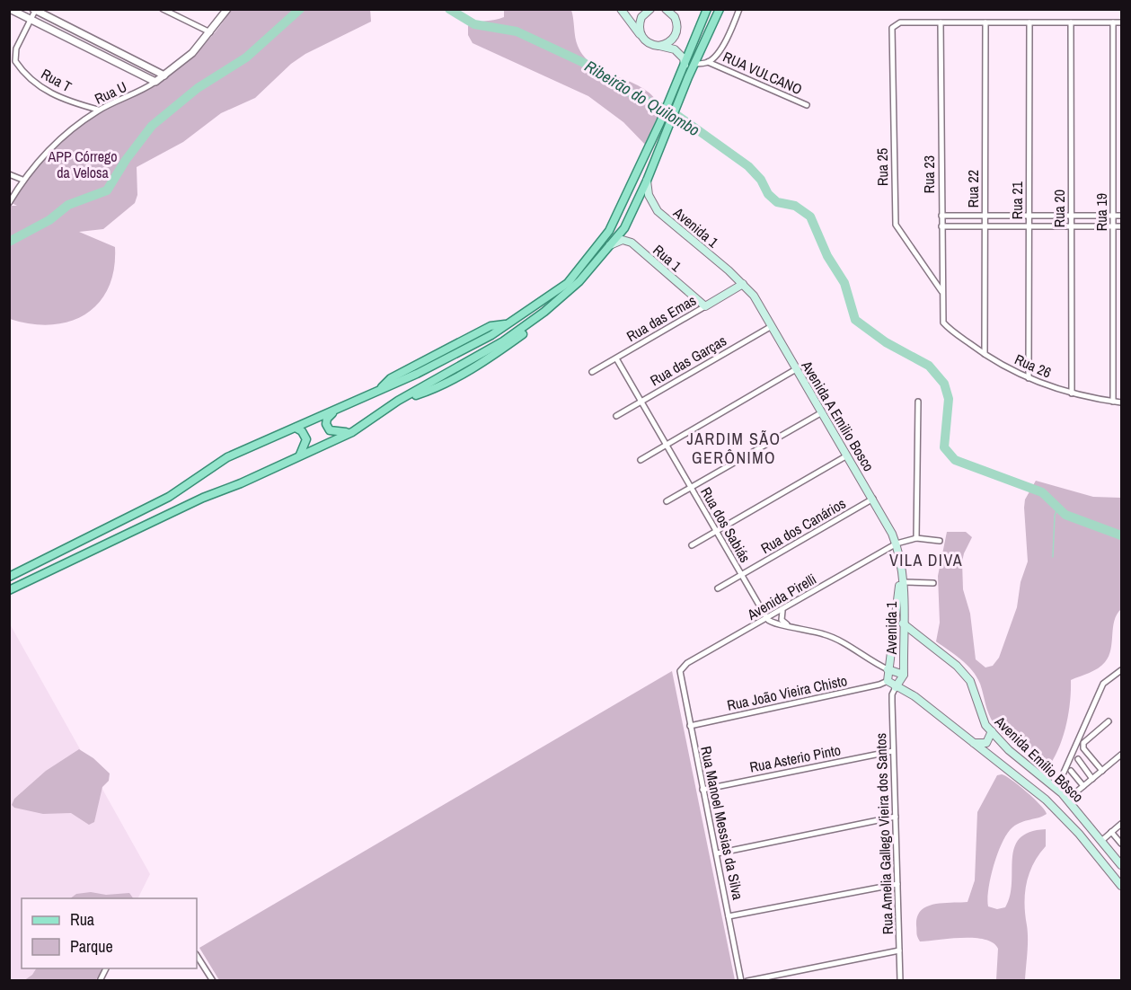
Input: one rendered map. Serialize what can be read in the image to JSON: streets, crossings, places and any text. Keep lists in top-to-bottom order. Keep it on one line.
{"streets":{"main road":["Avenida 1","Rua 1","Rua das Emas","Avenida A Emilio Bosco","Avenida Emílio Bôsco"],"street":["RUA VULCANO","Rua T","Rua U","Rua 25","Rua 23","Rua 22","Rua 21","Rua 20","Rua 19","Rua das Garças","Rua 26","Rua dos Sabiás","Rua dos Canários","Avenida Pirelli","Rua João Vieira Chisto","Rua Asterio Pinto","Rua Manoel Messias da Silva","Rua Amelia Gallego Vieira dos Santos"]},"crossings":[["Rua T","Rua U"],["Rua 25","Rua 23"],["Rua 23","Rua 26"],["Rua 22","Rua 26"],["Rua 21","Rua 26"],["Rua 20","Rua 26"],["Rua 19","Rua 26"],["Avenida 1","Rua das Emas"],["Avenida 1","Avenida A Emilio Bosco"],["Avenida 1","Avenida Emílio Bôsco"],["Avenida 1","Rua Amelia Gallego Vieira dos Santos"],["Rua 1","Rua das Emas"],["Rua das Emas","Avenida A Emilio Bosco"],["Rua das Emas","Rua dos Sabiás"],["Rua das Garças","Avenida A Emilio Bosco"],["Rua das Garças","Rua dos Sabiás"],["Avenida A Emilio Bosco","Rua dos Canários"],["Avenida A Emilio Bosco","Avenida Pirelli"],["Rua dos Sabiás","Rua dos Canários"],["Rua dos Sabiás","Avenida Pirelli"],["Avenida Pirelli","Rua Manoel Messias da Silva"],["Rua João Vieira Chisto","Avenida Emílio Bôsco"],["Rua João Vieira Chisto","Rua Manoel Messias da Silva"],["Rua Asterio Pinto","Rua Manoel Messias da Silva"],["Rua Asterio Pinto","Rua Amelia Gallego Vieira dos Santos"],["Avenida Emílio Bôsco","Rua Amelia Gallego Vieira dos Santos"]],"districts":["JARDIM SÃO GERÔNIMO","VILA DIVA"],"water":["Ribeirão do Quilombo"],"parks":["APP Córrego da Velosa"],"legend":["Rua","Parque"]}
